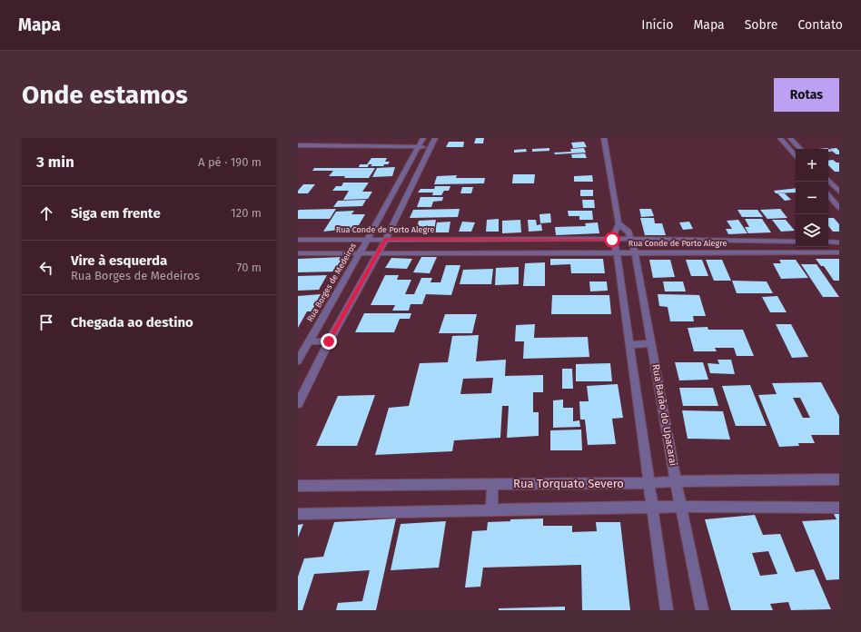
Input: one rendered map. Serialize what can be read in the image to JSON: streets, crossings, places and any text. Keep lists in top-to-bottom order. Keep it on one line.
{"streets":{"street":["Rua Conde de Porto Alegre","Rua Borges de Medeiros","Rua Barão do Upacarai","Rua Torquato Severo"]},"crossings":[["Rua Conde de Porto Alegre","Rua Borges de Medeiros"],["Rua Conde de Porto Alegre","Rua Barão do Upacarai"],["Rua Barão do Upacarai","Rua Torquato Severo"]],"page":{"header":"Mapa","nav":["Início","Mapa","Sobre","Contato"],"buttons":"Rotas","title":"Onde estamos","heading":["3 min","A pé · 190 m"],"map_buttons":["+","−"],"list":[["Siga em frente","120 m"],["Vire à esquerda","Rua Borges de Medeiros","70 m"],"Chegada ao destino"]}}
